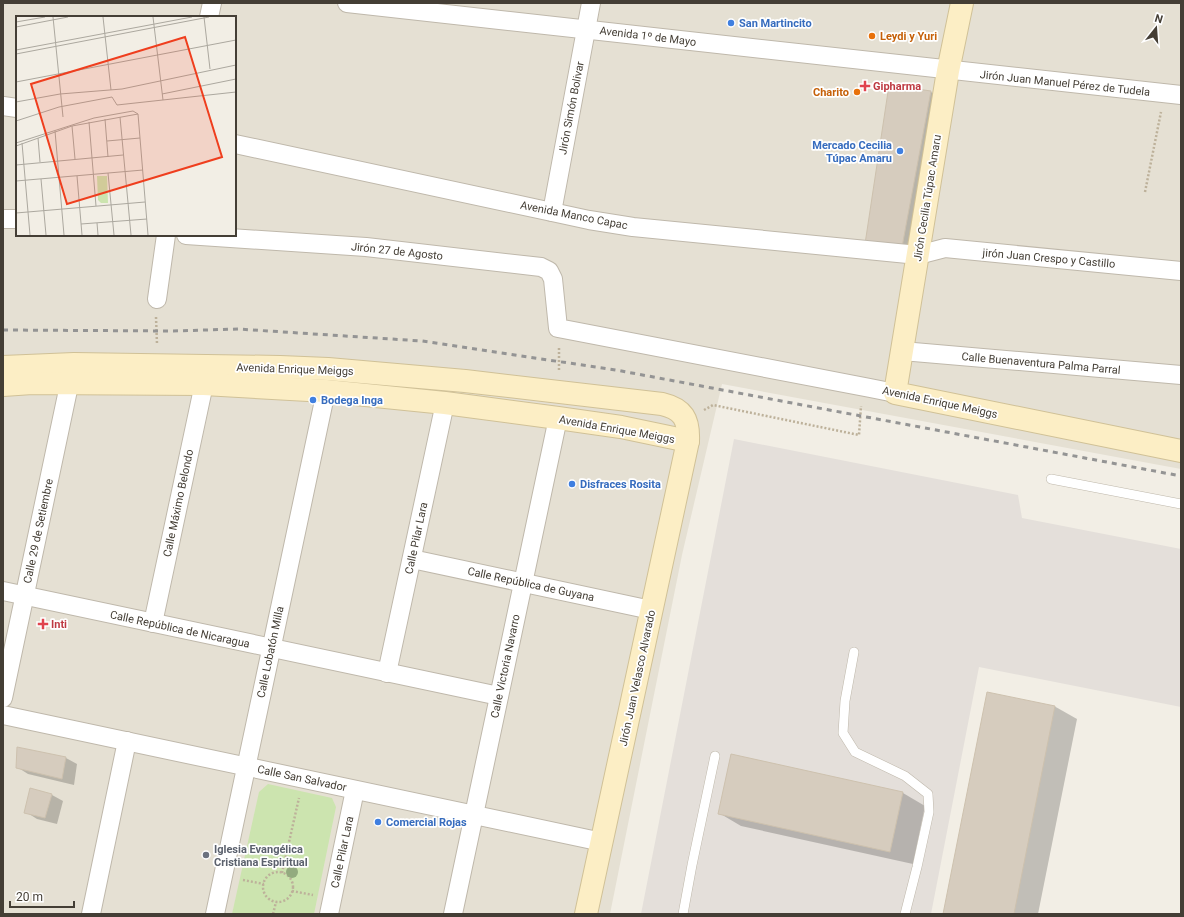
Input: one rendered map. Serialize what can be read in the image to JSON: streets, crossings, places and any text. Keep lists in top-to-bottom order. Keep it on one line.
{"streets":{"street":["Avenida 1º de Mayo","Jirón Juan Manuel Pérez de Tudela","Jirón Simón Bolivar","Jirón Cecilia Túpac Amaru","Avenida Manco Capac","Jirón 27 de Agosto","jirón Juan Crespo y Castillo","Calle Buenaventura Palma Parral","Avenida Enrique Meiggs","Calle Máximo Belondo","Calle 29 de Setiembre","Calle Pilar Lara","Calle República de Guyana","Calle República de Nicaragua","Calle Lobatón Milla","Calle Victoria Navarro","Jirón Juan Velasco Alvarado","Calle San Salvador"]},"crossings":[["Avenida 1º de Mayo","Jirón Juan Manuel Pérez de Tudela"],["Avenida 1º de Mayo","Jirón Simón Bolivar"],["Avenida 1º de Mayo","Jirón Cecilia Túpac Amaru"],["Jirón Juan Manuel Pérez de Tudela","Jirón Cecilia Túpac Amaru"],["Jirón Simón Bolivar","Avenida Manco Capac"],["Jirón Cecilia Túpac Amaru","Avenida Manco Capac"],["Jirón Cecilia Túpac Amaru","jirón Juan Crespo y Castillo"],["Jirón Cecilia Túpac Amaru","Calle Buenaventura Palma Parral"],["Jirón Cecilia Túpac Amaru","Avenida Enrique Meiggs"],["Avenida Manco Capac","jirón Juan Crespo y Castillo"],["Jirón 27 de Agosto","Avenida Enrique Meiggs"],["Avenida Enrique Meiggs","Calle Máximo Belondo"],["Avenida Enrique Meiggs","Calle 29 de Setiembre"],["Avenida Enrique Meiggs","Calle Pilar Lara"],["Avenida Enrique Meiggs","Calle Lobatón Milla"],["Avenida Enrique Meiggs","Calle Victoria Navarro"],["Avenida Enrique Meiggs","Jirón Juan Velasco Alvarado"],["Calle Máximo Belondo","Calle República de Nicaragua"],["Calle 29 de Setiembre","Calle República de Nicaragua"],["Calle Pilar Lara","Calle República de Guyana"],["Calle Pilar Lara","Calle República de Nicaragua"],["Calle Pilar Lara","Calle San Salvador"],["Calle República de Guyana","Calle Victoria Navarro"],["Calle República de Guyana","Jirón Juan Velasco Alvarado"],["Calle República de Nicaragua","Calle Lobatón Milla"],["Calle República de Nicaragua","Calle Victoria Navarro"],["Calle Lobatón Milla","Calle San Salvador"],["Calle Victoria Navarro","Calle San Salvador"],["Jirón Juan Velasco Alvarado","Calle San Salvador"]],"places":{"other":["San Martincito","Leydi y Yuri","Charito","Mercado Cecilia Túpac Amaru","Bodega Inga","Disfraces Rosita","Comercial Rojas","Iglesia Evangélica Cristiana Espiritual"],"health":["Gipharma","Inti"]},"scale_bar":"20 m","north":"top"}
